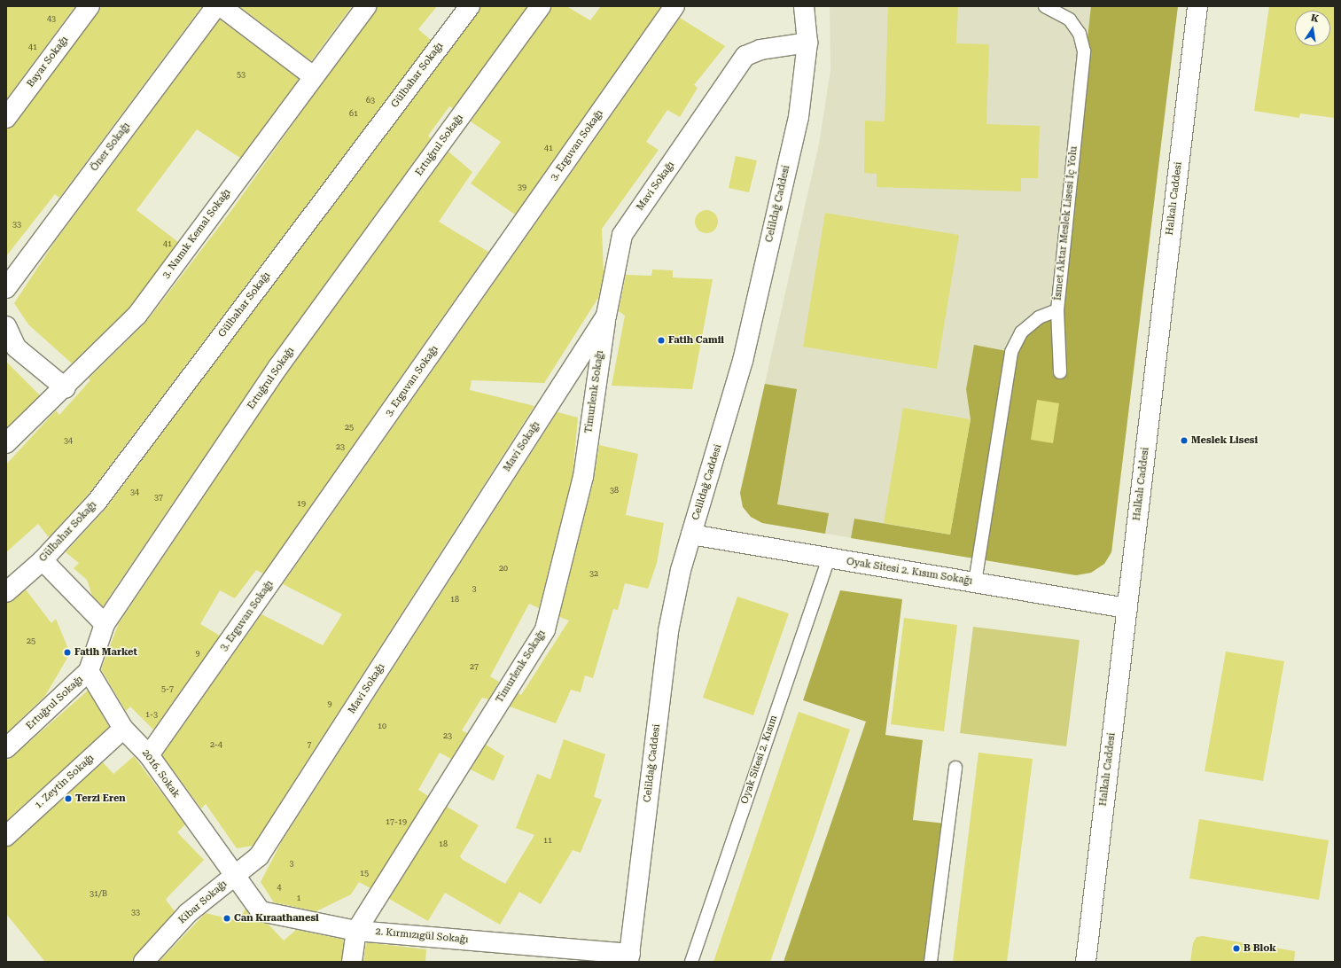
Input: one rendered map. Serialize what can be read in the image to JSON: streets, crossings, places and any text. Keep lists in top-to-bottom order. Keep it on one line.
{"streets":{"street":["Bayar Sokağı","Gülbahar Sokağı","Ertuğrul Sokağı","3. Erguvan Sokağı","Öner Sokağı","Mavi Sokağı","Halkalı Caddesi","Celildağ Caddesi","3. Namık Kemal Sokağı","Timurlenk Sokağı","Oyak Sitesi 2. Kısım Sokağı","2016. Sokak","1. Zeytin Sokağı","Kibar Sokağı","2. Kırmızıgül Sokağı"],"lane":["İsmet Aktar Meslek Lisesi İç Yolu","Oyak Sitesi 2. Kısım"]},"crossings":[["Ertuğrul Sokağı","2016. Sokak"],["3. Erguvan Sokağı","2016. Sokak"],["Mavi Sokağı","Celildağ Caddesi"],["Mavi Sokağı","Timurlenk Sokağı"],["Mavi Sokağı","2016. Sokak"],["Mavi Sokağı","Kibar Sokağı"],["Mavi Sokağı","2. Kırmızıgül Sokağı"],["Halkalı Caddesi","Oyak Sitesi 2. Kısım Sokağı"],["Celildağ Caddesi","Oyak Sitesi 2. Kısım Sokağı"],["Celildağ Caddesi","2. Kırmızıgül Sokağı"],["İsmet Aktar Meslek Lisesi İç Yolu","Oyak Sitesi 2. Kısım Sokağı"],["Timurlenk Sokağı","2. Kırmızıgül Sokağı"],["Oyak Sitesi 2. Kısım Sokağı","Oyak Sitesi 2. Kısım"],["2016. Sokak","1. Zeytin Sokağı"],["2016. Sokak","Kibar Sokağı"],["2016. Sokak","2. Kırmızıgül Sokağı"],["Kibar Sokağı","2. Kırmızıgül Sokağı"]],"places":["Fatih Camii","Meslek Lisesi","Fatih Market","Terzi Eren","Can Kıraathanesi","B Blok"],"house_numbers":["43","41","53","63","61","41","39","33","41","25","34","23","38","34","37","19","20","32","3","18","25","9","27","5-7","9","1-3","10","23","2-4","7","17-19","11","18","3","15","4","31/B","1","33"],"north":"top"}
